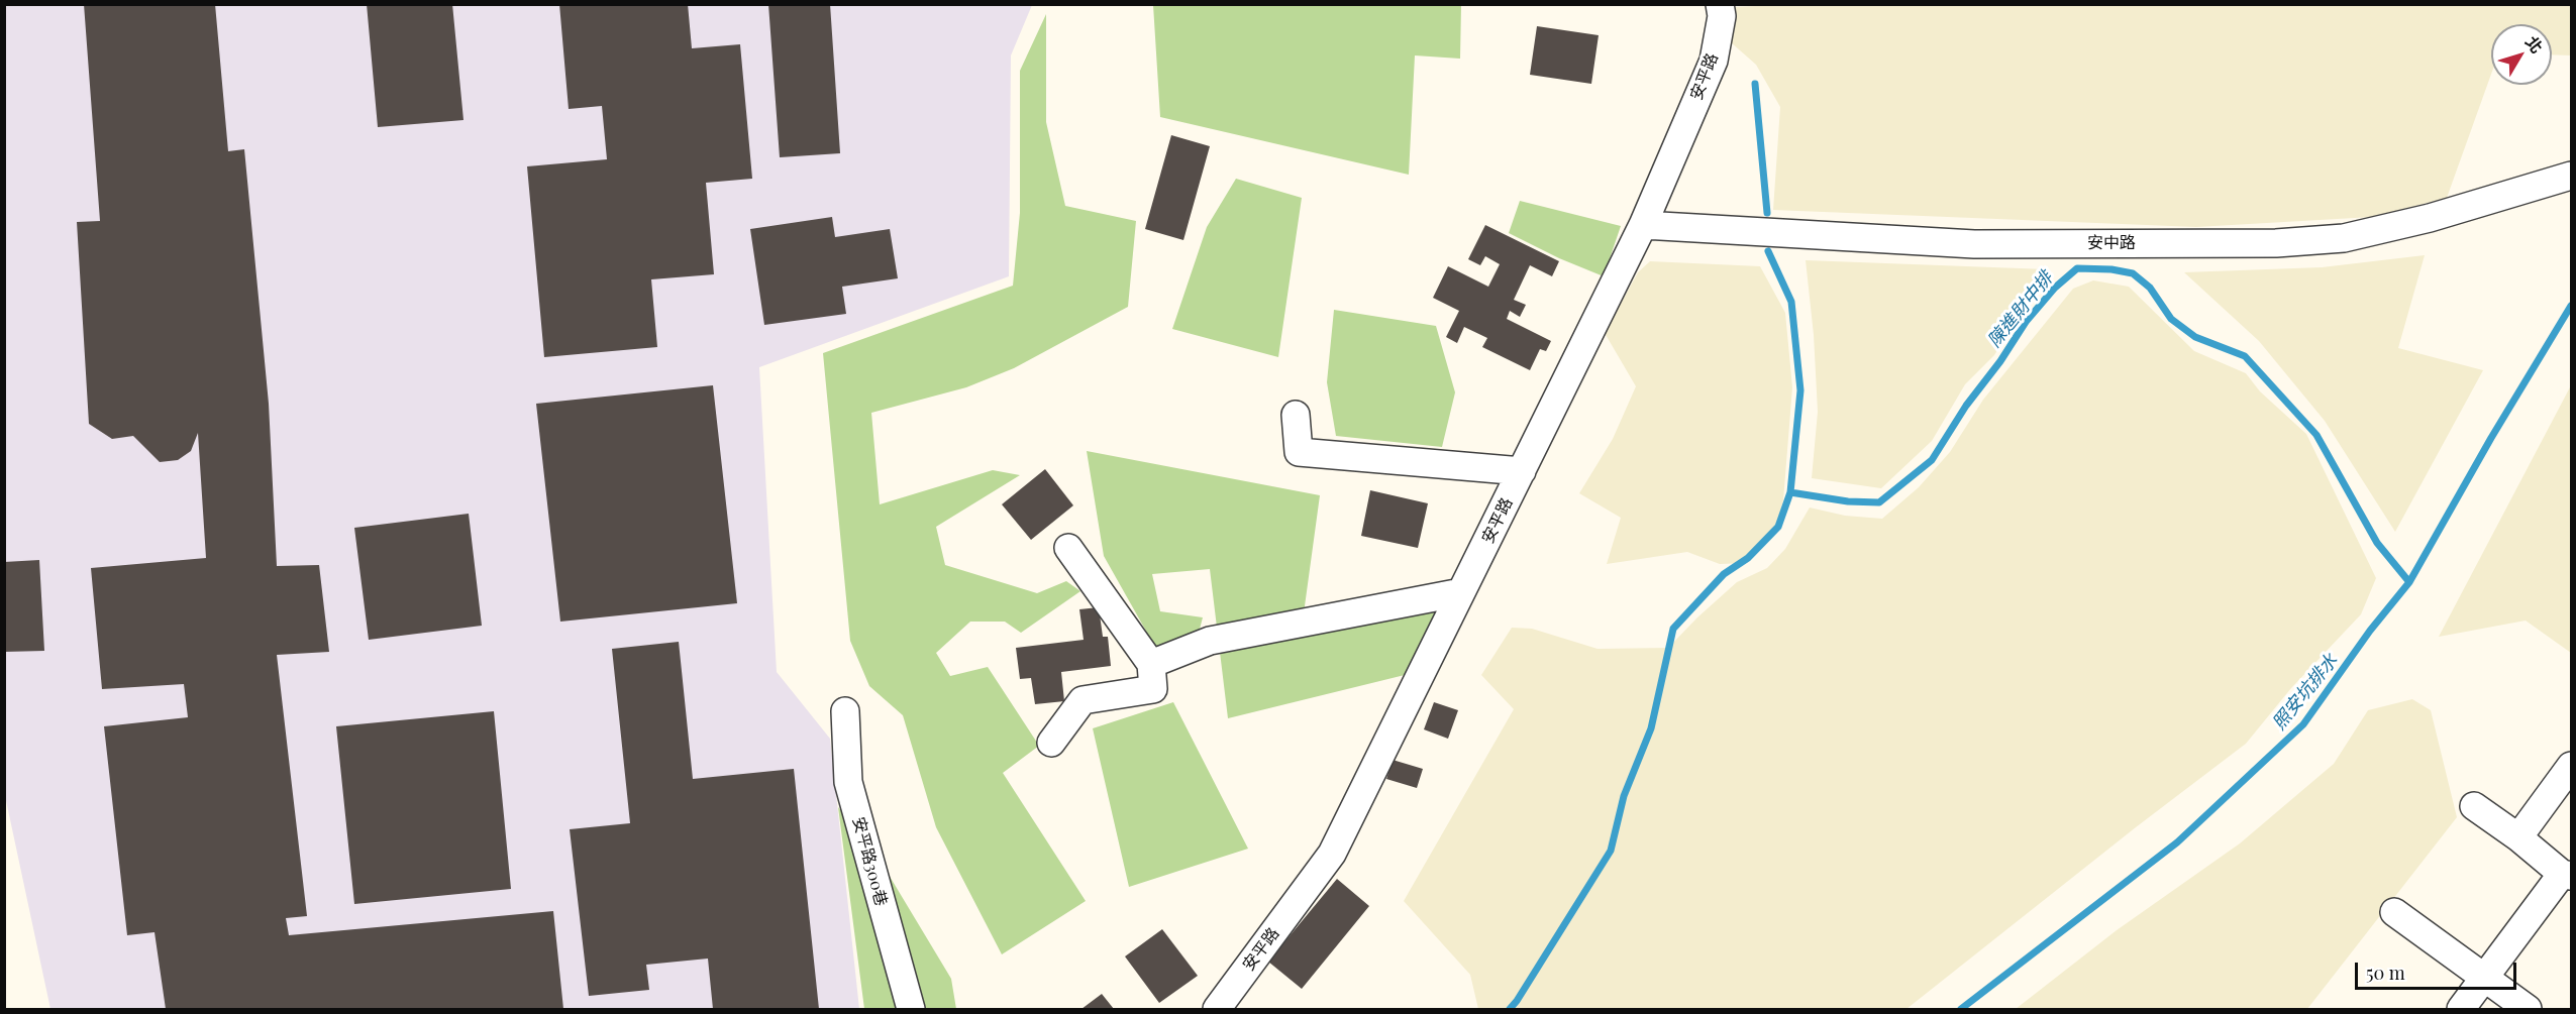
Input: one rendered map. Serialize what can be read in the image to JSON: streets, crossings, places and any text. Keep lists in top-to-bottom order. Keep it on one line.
{"streets":{"street":["安平路","安中路","安平路300巷"]},"crossings":[["安平路","安中路"]],"water":["陳進財中排","照安坑排水"],"scale_bar":"50 m","north":"top right"}
